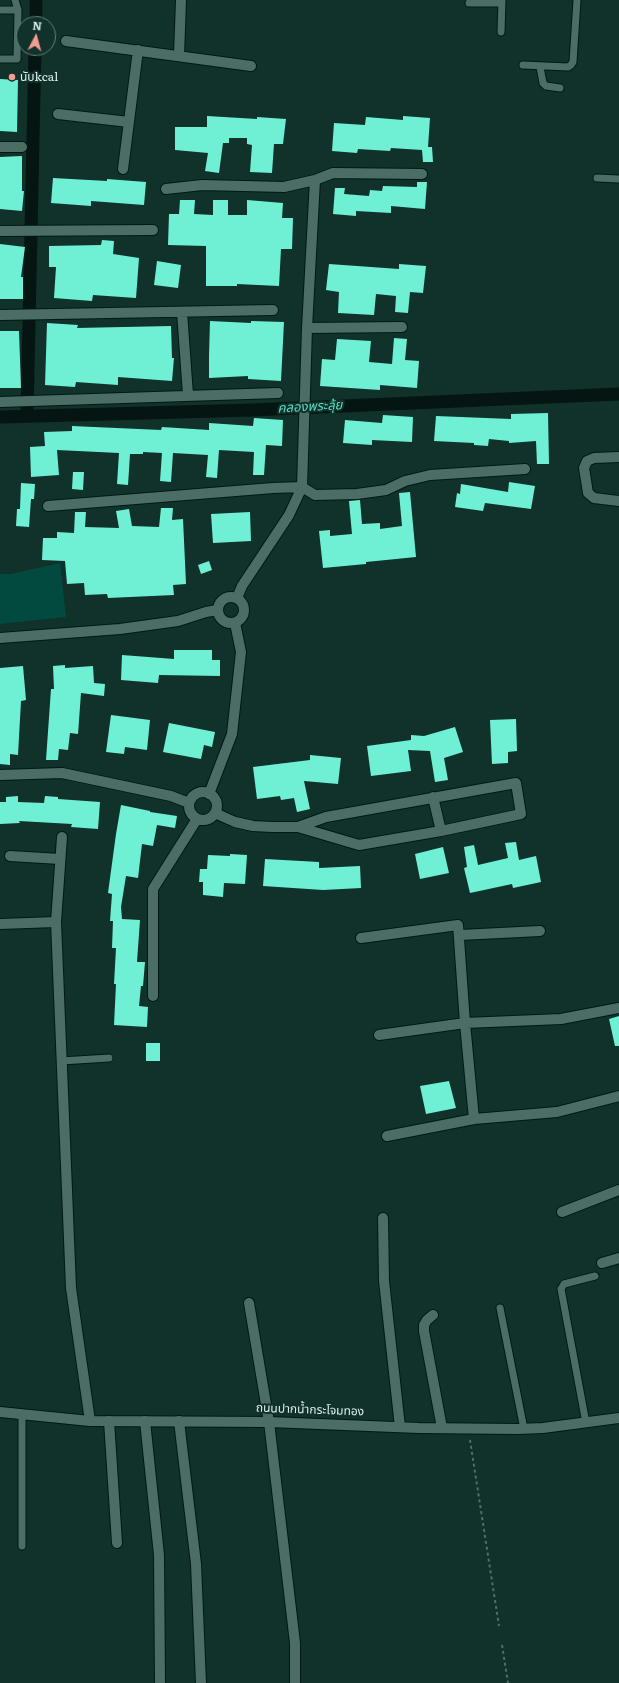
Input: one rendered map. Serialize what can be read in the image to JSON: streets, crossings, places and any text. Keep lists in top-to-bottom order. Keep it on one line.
{"streets":{"street":["ถนนปากน้ำกระโจมทอง"]},"water":["คลองพระลุ้ย"],"places":["นับkcal"],"north":"top"}
